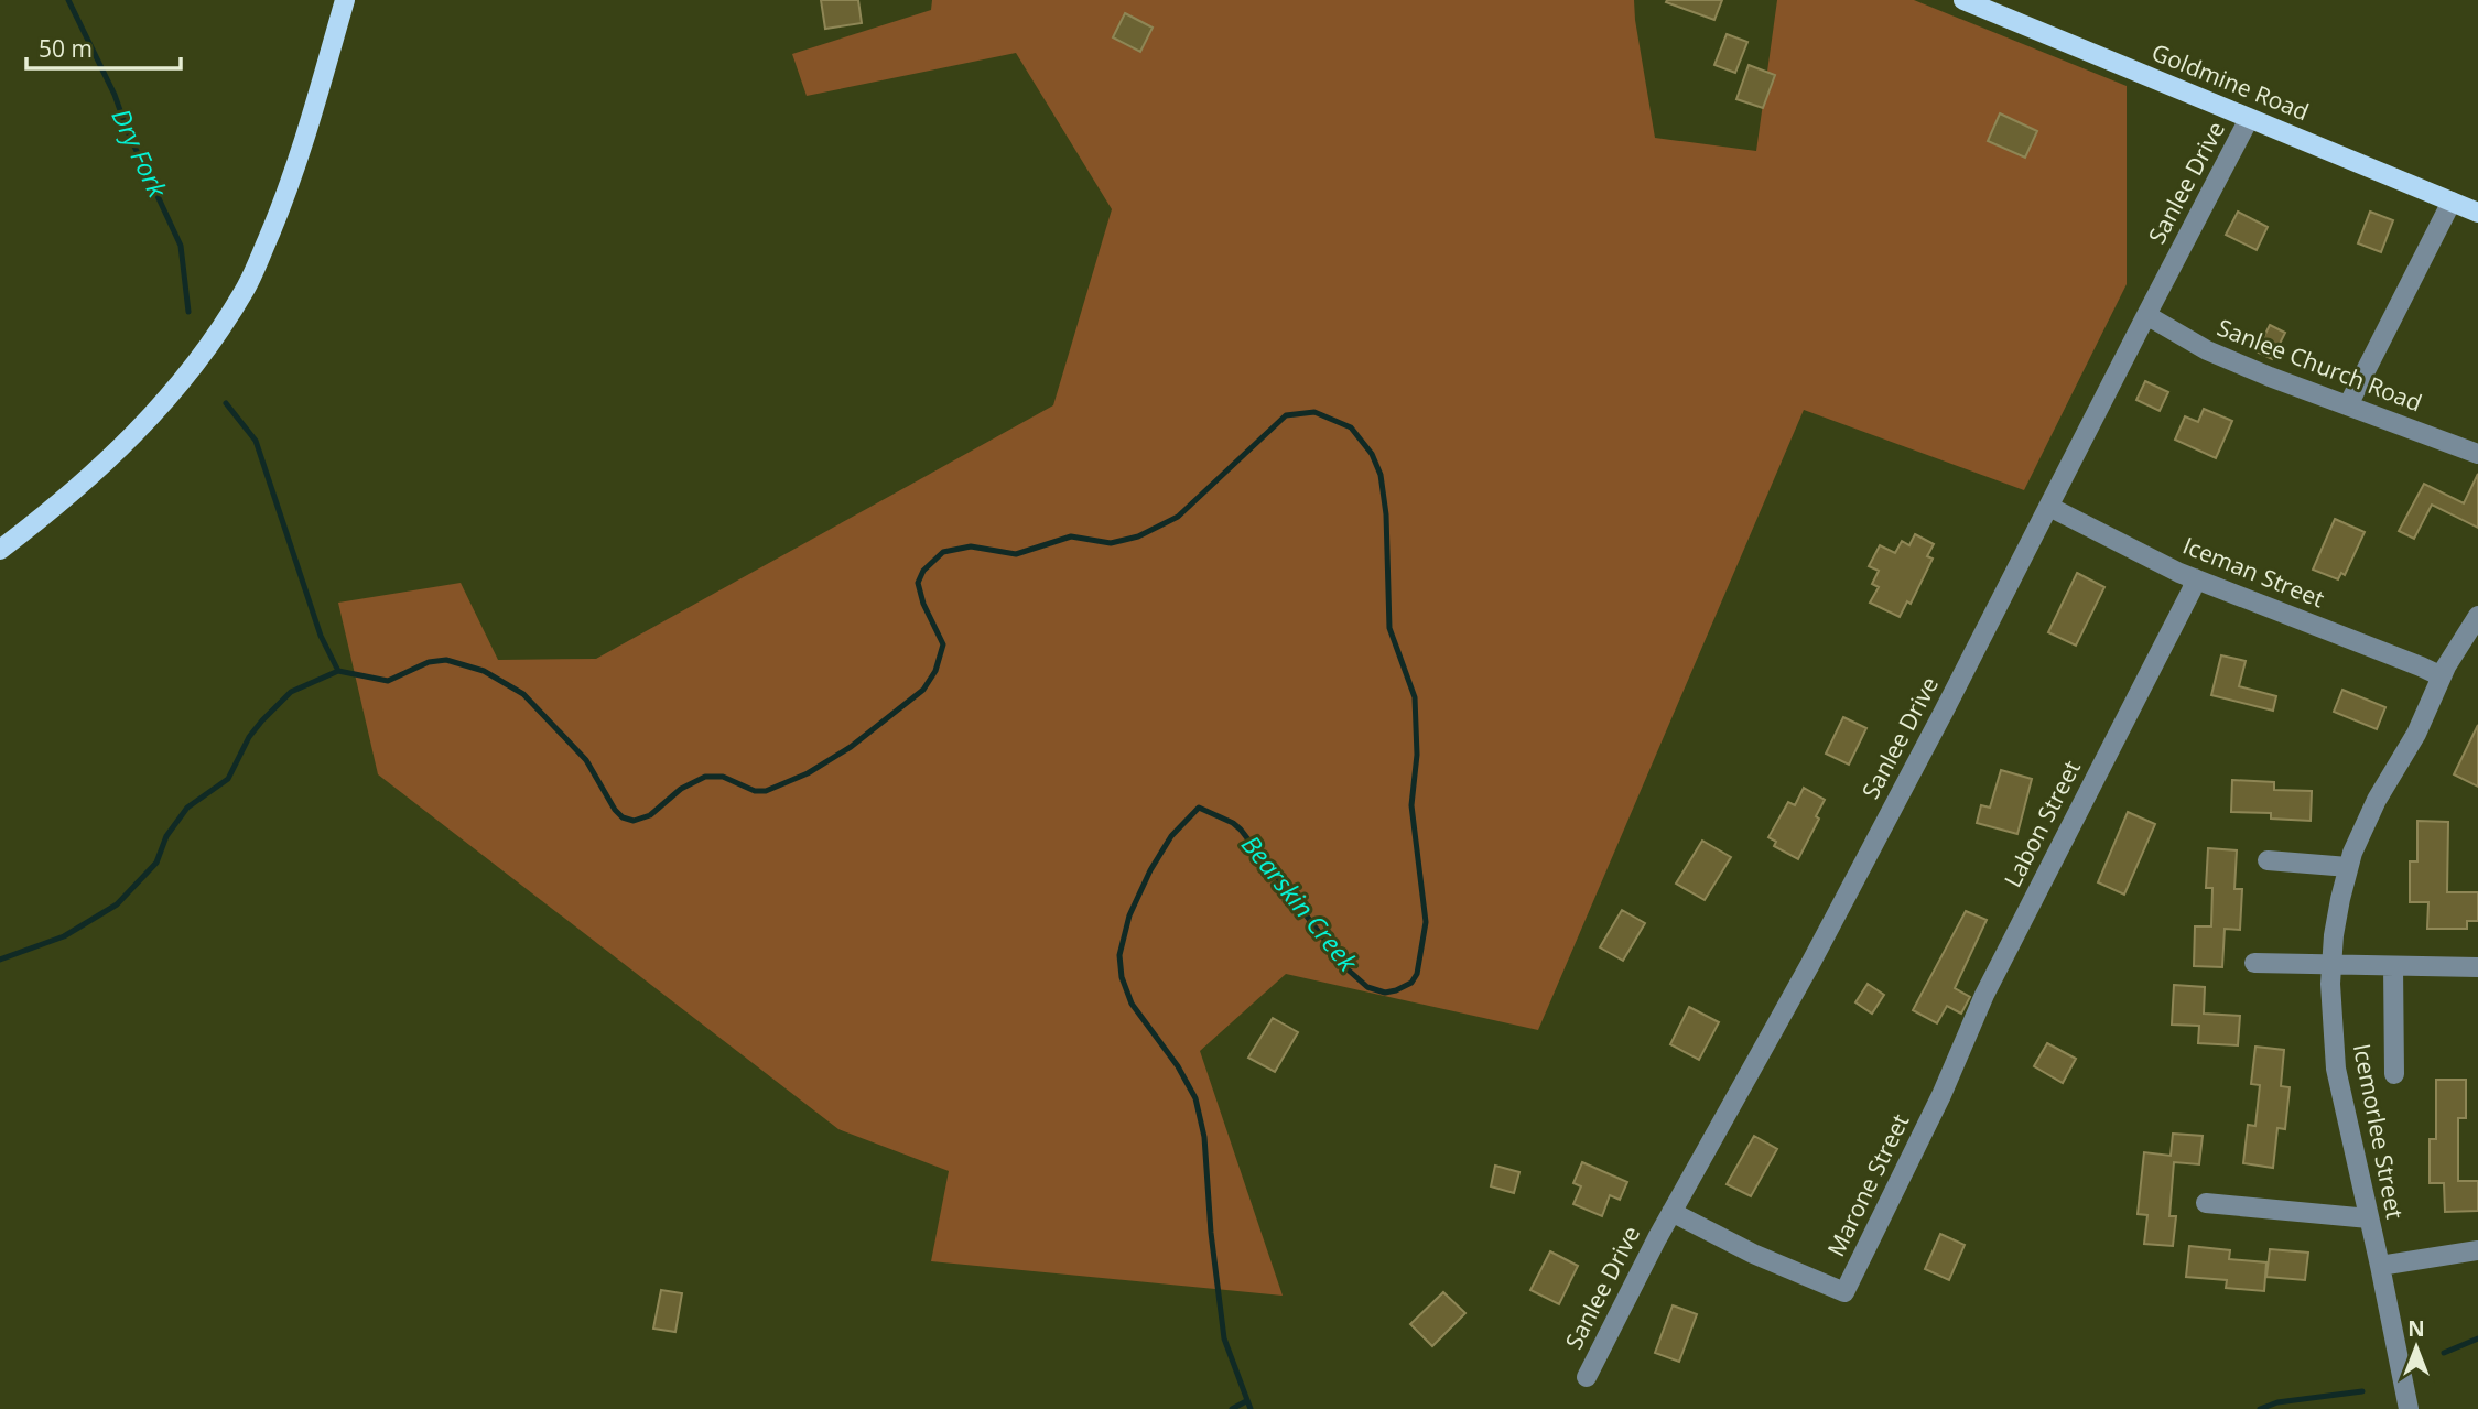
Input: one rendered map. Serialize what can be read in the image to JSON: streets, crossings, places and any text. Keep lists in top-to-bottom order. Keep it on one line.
{"streets":{"main road":["Goldmine Road"],"street":["Sanlee Drive","Sanlee Church Road","Iceman Street","Labon Street","Icemorlee Street","Marone Street"]},"crossings":[["Goldmine Road","Sanlee Drive"],["Sanlee Drive","Sanlee Church Road"],["Sanlee Drive","Iceman Street"],["Sanlee Drive","Marone Street"],["Iceman Street","Labon Street"],["Iceman Street","Icemorlee Street"],["Labon Street","Marone Street"]],"water":["Dry Fork","Bearskin Creek"],"scale_bar":"50 m","north":"top"}
